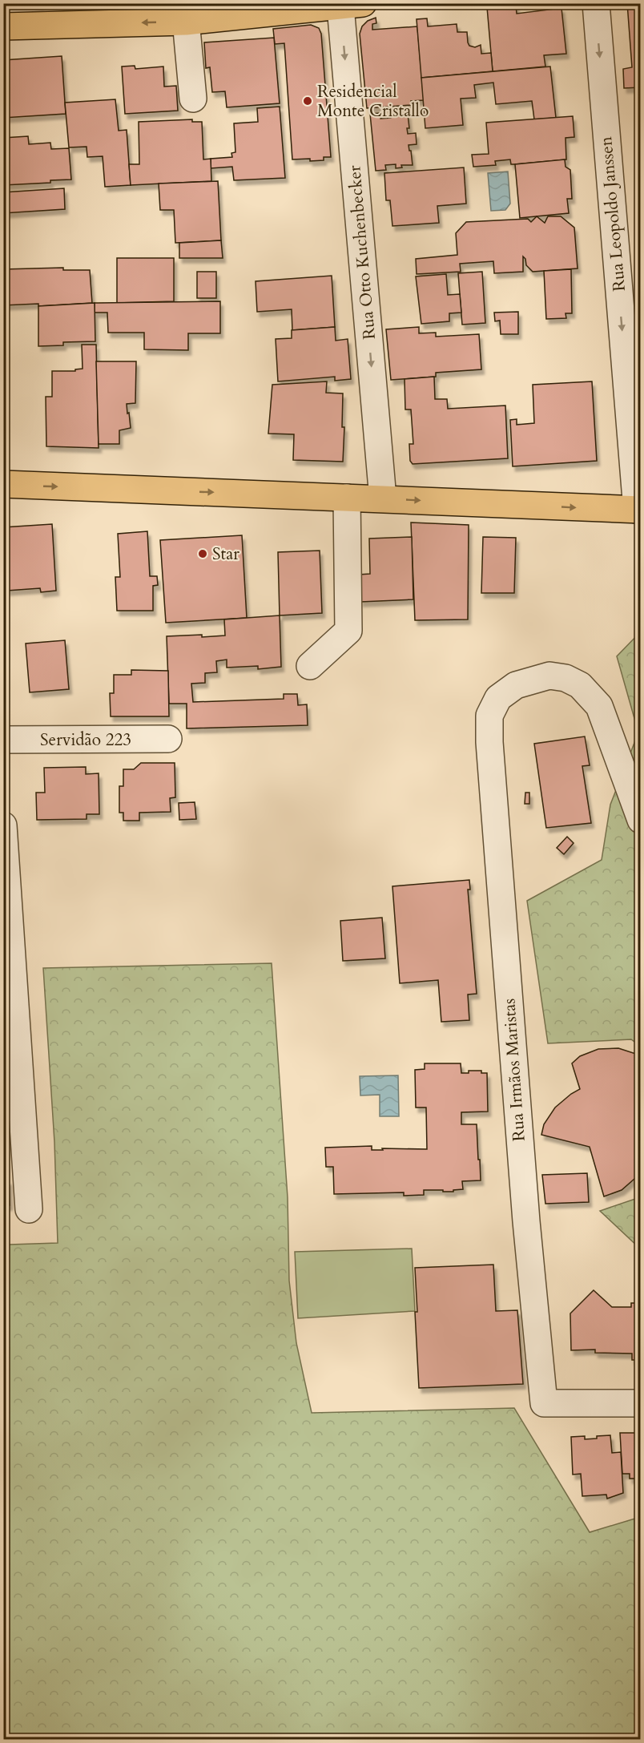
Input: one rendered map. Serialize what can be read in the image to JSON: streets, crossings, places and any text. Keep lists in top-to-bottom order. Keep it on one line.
{"streets":{"street":["Rua Leopoldo Janssen","Rua Otto Kuchenbecker","Servidão 223","Rua Irmãos Maristas"]},"one_way":["Rua Leopoldo Janssen","Rua Otto Kuchenbecker"],"places":["Residencial Monte Cristallo","Star"]}
